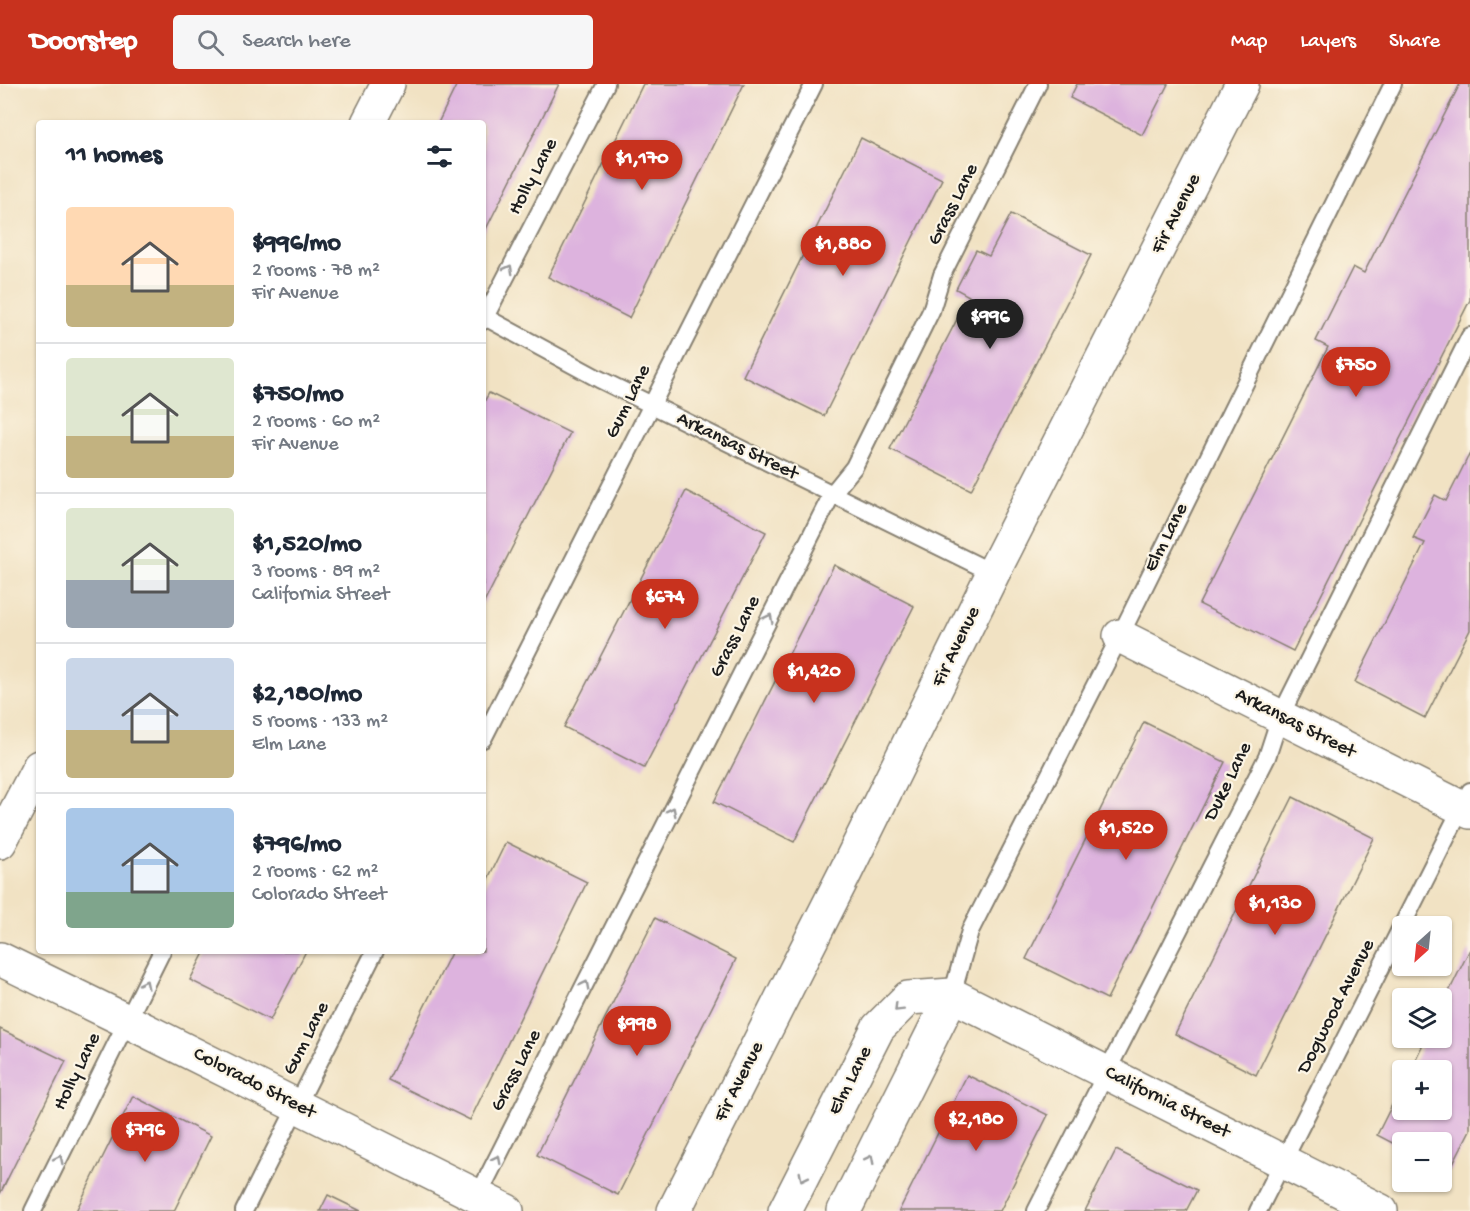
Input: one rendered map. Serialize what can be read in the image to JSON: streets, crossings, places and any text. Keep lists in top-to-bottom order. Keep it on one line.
{"streets":{"street":["Fir Avenue","Arkansas Street","Elm Lane","Colorado Street","California Street"],"lane":["Holly Lane","Grass Lane","Gum Lane","Duke Lane","Dogwood Avenue"]},"crossings":[["Holly Lane","Colorado Street"],["Grass Lane","Arkansas Street"],["Grass Lane","Colorado Street"],["Fir Avenue","Arkansas Street"],["Gum Lane","Arkansas Street"],["Gum Lane","Colorado Street"],["Arkansas Street","Elm Lane"],["Arkansas Street","Duke Lane"],["Arkansas Street","Dogwood Avenue"],["Elm Lane","California Street"],["Duke Lane","California Street"],["Dogwood Avenue","California Street"]],"one_way":["Holly Lane","Grass Lane"],"north":"bottom left","page":{"header":"Doorstep","search":"Search here","nav":["Map","Layers","Share"],"heading":"11 homes","price":["$1,170","$1,880","$996","$750","$674","$1,420","$1,520","$1,130","$998","$2,180","$796"],"list":[{"name":"$996/mo","note":"2 rooms · 78 m² · Fir Avenue"},{"name":"$750/mo","note":"2 rooms · 60 m² · Fir Avenue"},{"name":"$1,520/mo","note":"3 rooms · 89 m² · California Street"},{"name":"$2,180/mo","note":"5 rooms · 133 m² · Elm Lane"},{"name":"$796/mo","note":"2 rooms · 62 m² · Colorado Street"}],"map_buttons":["+","−"]}}
